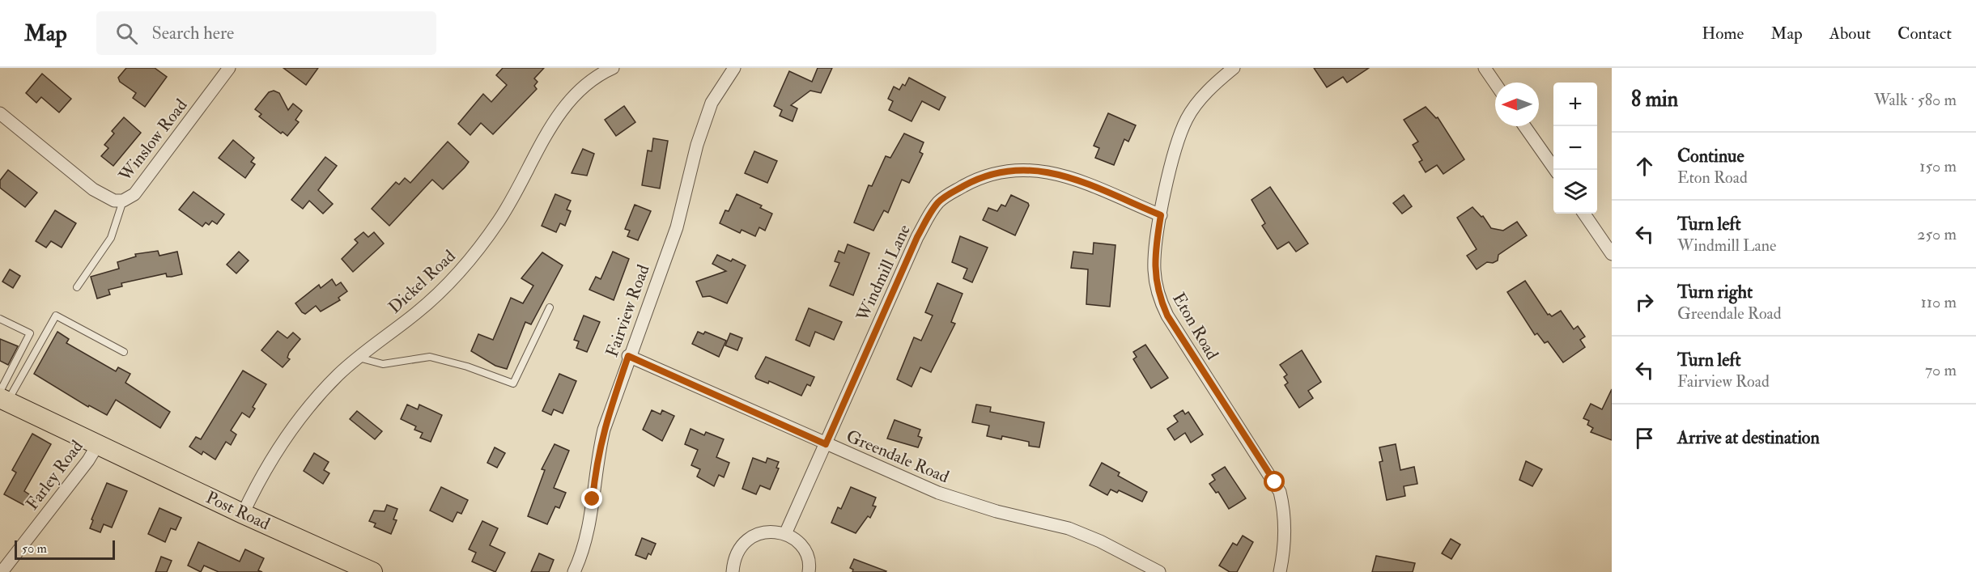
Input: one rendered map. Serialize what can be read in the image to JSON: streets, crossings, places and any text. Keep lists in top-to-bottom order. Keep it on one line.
{"streets":{"main road":["Post Road"],"street":["Winslow Road","Windmill Lane","Dickel Road","Fairview Road","Eton Road","Greendale Road","Farley Road"]},"crossings":[["Windmill Lane","Eton Road"],["Windmill Lane","Greendale Road"],["Dickel Road","Post Road"],["Fairview Road","Greendale Road"],["Farley Road","Post Road"]],"scale_bar":"50 m","north":"left","page":{"header":"Map","search":"Search here","nav":["Home","Map","About","Contact"],"heading":["8 min","Walk · 580 m"],"map_buttons":["+","−"],"list":[["Continue","Eton Road","150 m"],["Turn left","Windmill Lane","250 m"],["Turn right","Greendale Road","110 m"],["Turn left","Fairview Road","70 m"],"Arrive at destination"],"scale":"50 m"}}
